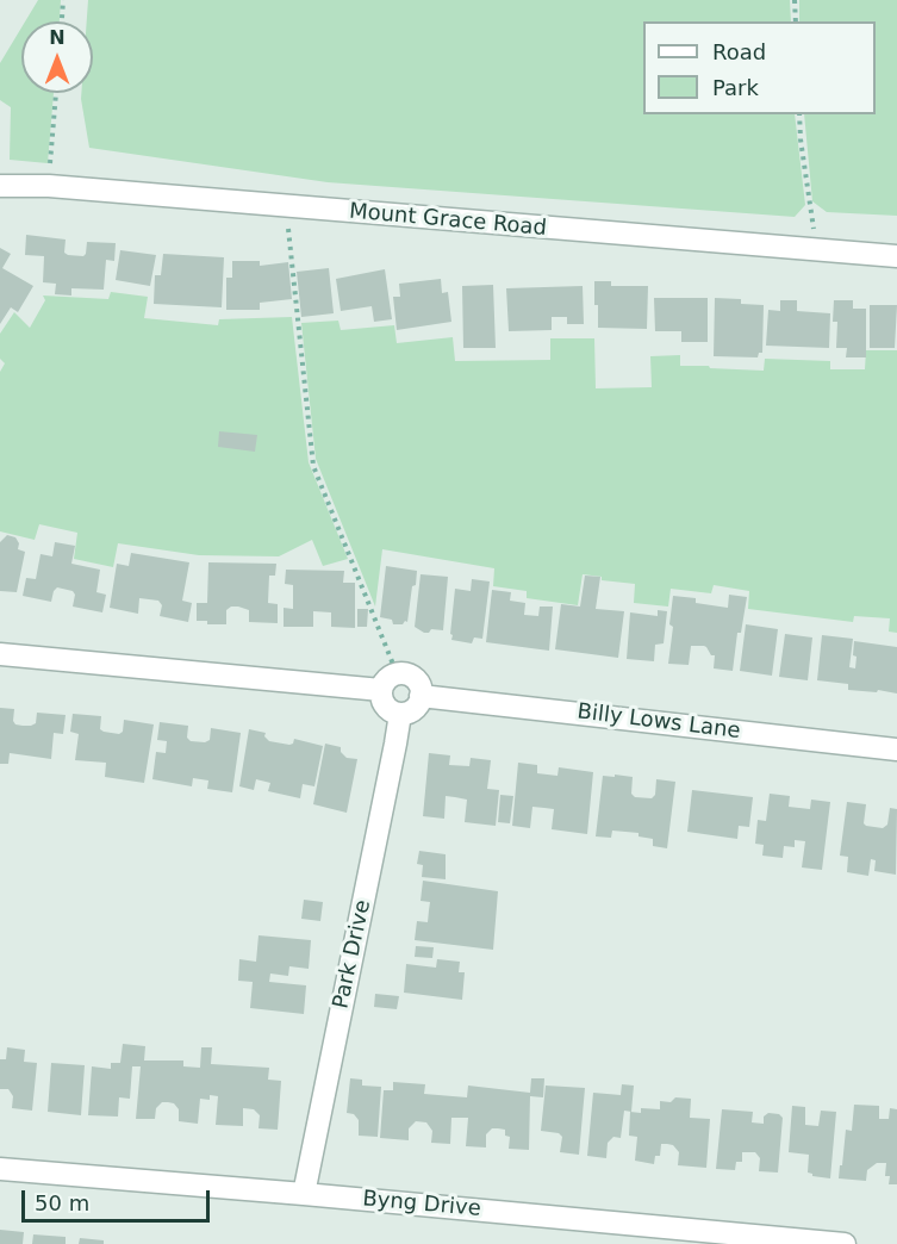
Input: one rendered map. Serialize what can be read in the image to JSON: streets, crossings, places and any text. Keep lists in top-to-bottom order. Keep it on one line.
{"streets":{"street":["Mount Grace Road","Billy Lows Lane","Park Drive","Byng Drive"]},"crossings":[["Billy Lows Lane","Park Drive"],["Park Drive","Byng Drive"]],"legend":["Road","Park"],"scale_bar":"50 m","north":"top"}
